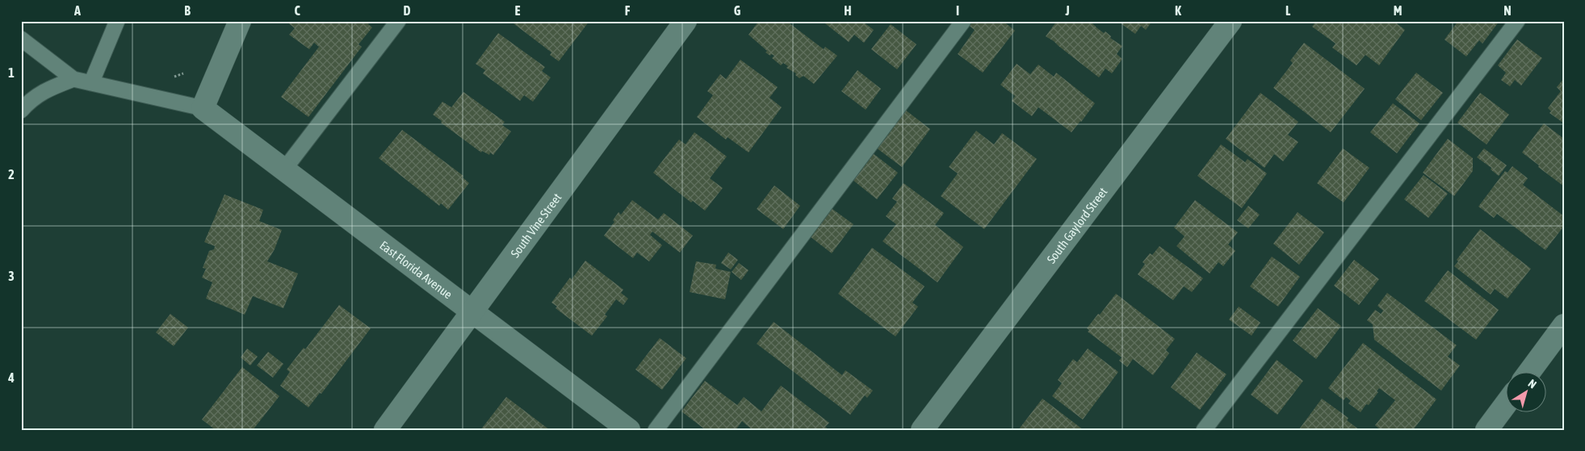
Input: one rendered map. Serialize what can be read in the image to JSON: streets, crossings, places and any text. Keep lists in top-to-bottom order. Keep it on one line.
{"streets":{"street":["South Vine Street","South Gaylord Street","East Florida Avenue"]},"crossings":[["South Vine Street","East Florida Avenue"]],"north":"top right","grid":{"columns":["A","B","C","D","E","F","G","H","I","J","K","L","M","N"],"rows":["1","2","3","4"]}}
